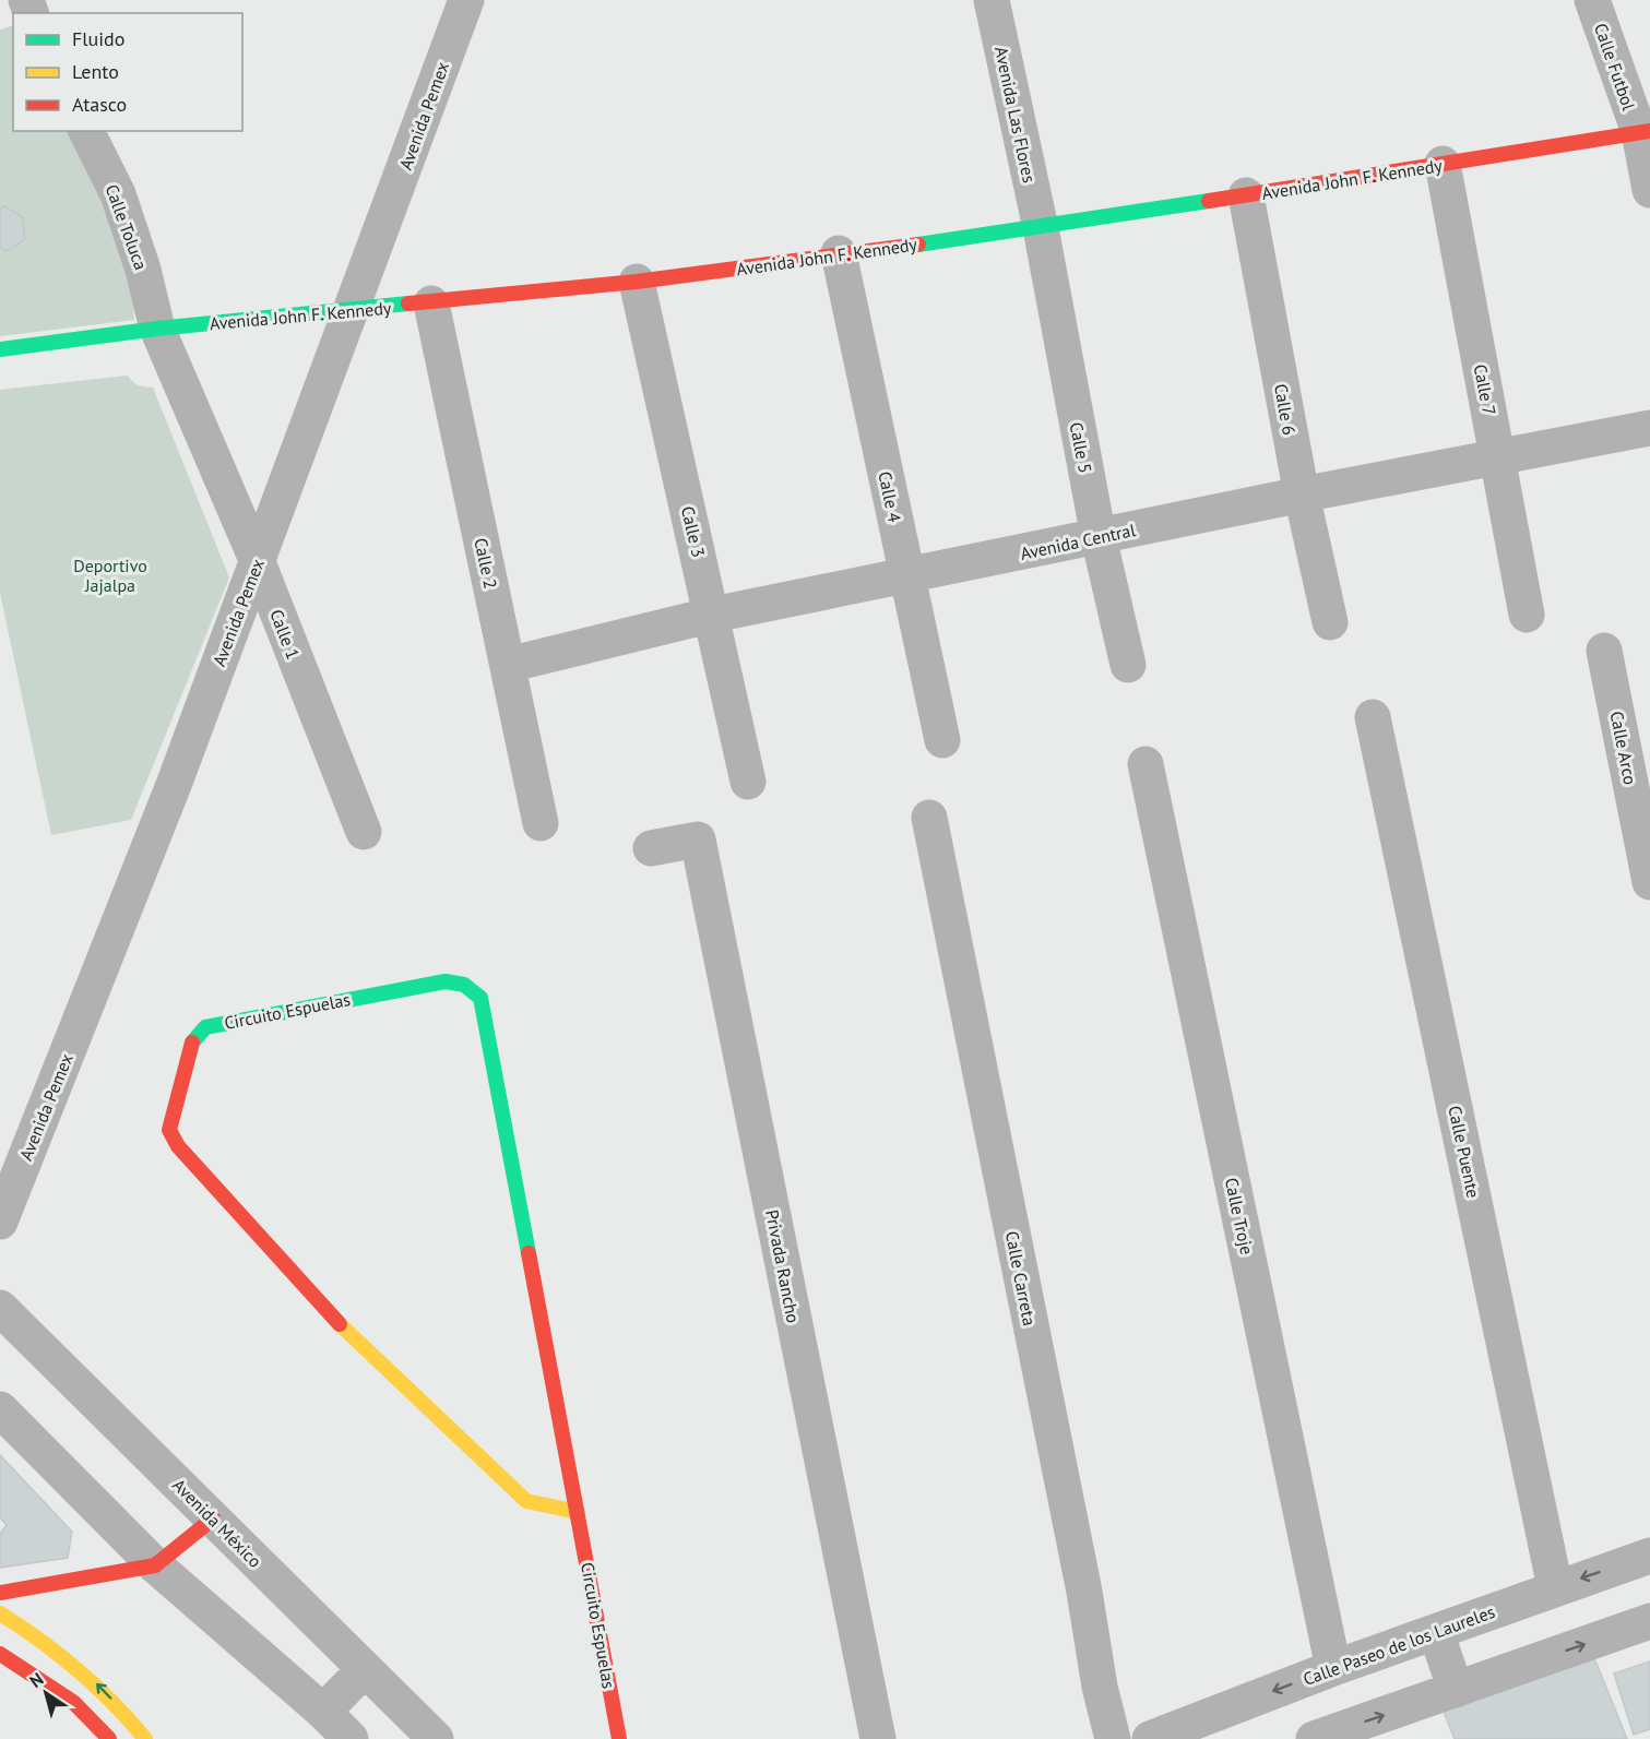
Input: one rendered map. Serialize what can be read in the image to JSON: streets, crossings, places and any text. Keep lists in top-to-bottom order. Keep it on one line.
{"streets":{"main road":["Avenida John F. Kennedy","Circuito Espuelas"],"street":["Calle Futbol","Avenida Las Flores","Avenida Pemex","Calle Toluca","Calle 7","Calle 6","Calle 5","Calle 4","Calle 3","Avenida Central","Calle 2","Calle 1","Calle Arco","Calle Puente","Calle Troje","Privada Rancho","Calle Carreta","Avenida México","Calle Paseo de los Laureles"]},"crossings":[["Calle Futbol","Avenida John F. Kennedy"],["Avenida Las Flores","Avenida John F. Kennedy"],["Avenida Las Flores","Calle 5"],["Avenida Pemex","Avenida John F. Kennedy"],["Avenida Pemex","Calle 1"],["Avenida John F. Kennedy","Calle Toluca"],["Avenida John F. Kennedy","Calle 7"],["Avenida John F. Kennedy","Calle 6"],["Avenida John F. Kennedy","Calle 5"],["Avenida John F. Kennedy","Calle 4"],["Avenida John F. Kennedy","Calle 3"],["Avenida John F. Kennedy","Calle 2"],["Avenida John F. Kennedy","Calle 1"],["Calle Toluca","Calle 1"],["Calle 7","Avenida Central"],["Calle 6","Avenida Central"],["Calle 5","Avenida Central"],["Calle 4","Avenida Central"],["Calle 3","Avenida Central"],["Avenida Central","Calle 2"],["Calle Puente","Calle Paseo de los Laureles"],["Calle Troje","Calle Paseo de los Laureles"]],"parks":["Deportivo Jajalpa"],"legend":["Fluido","Lento","Atasco"],"north":"top left"}
